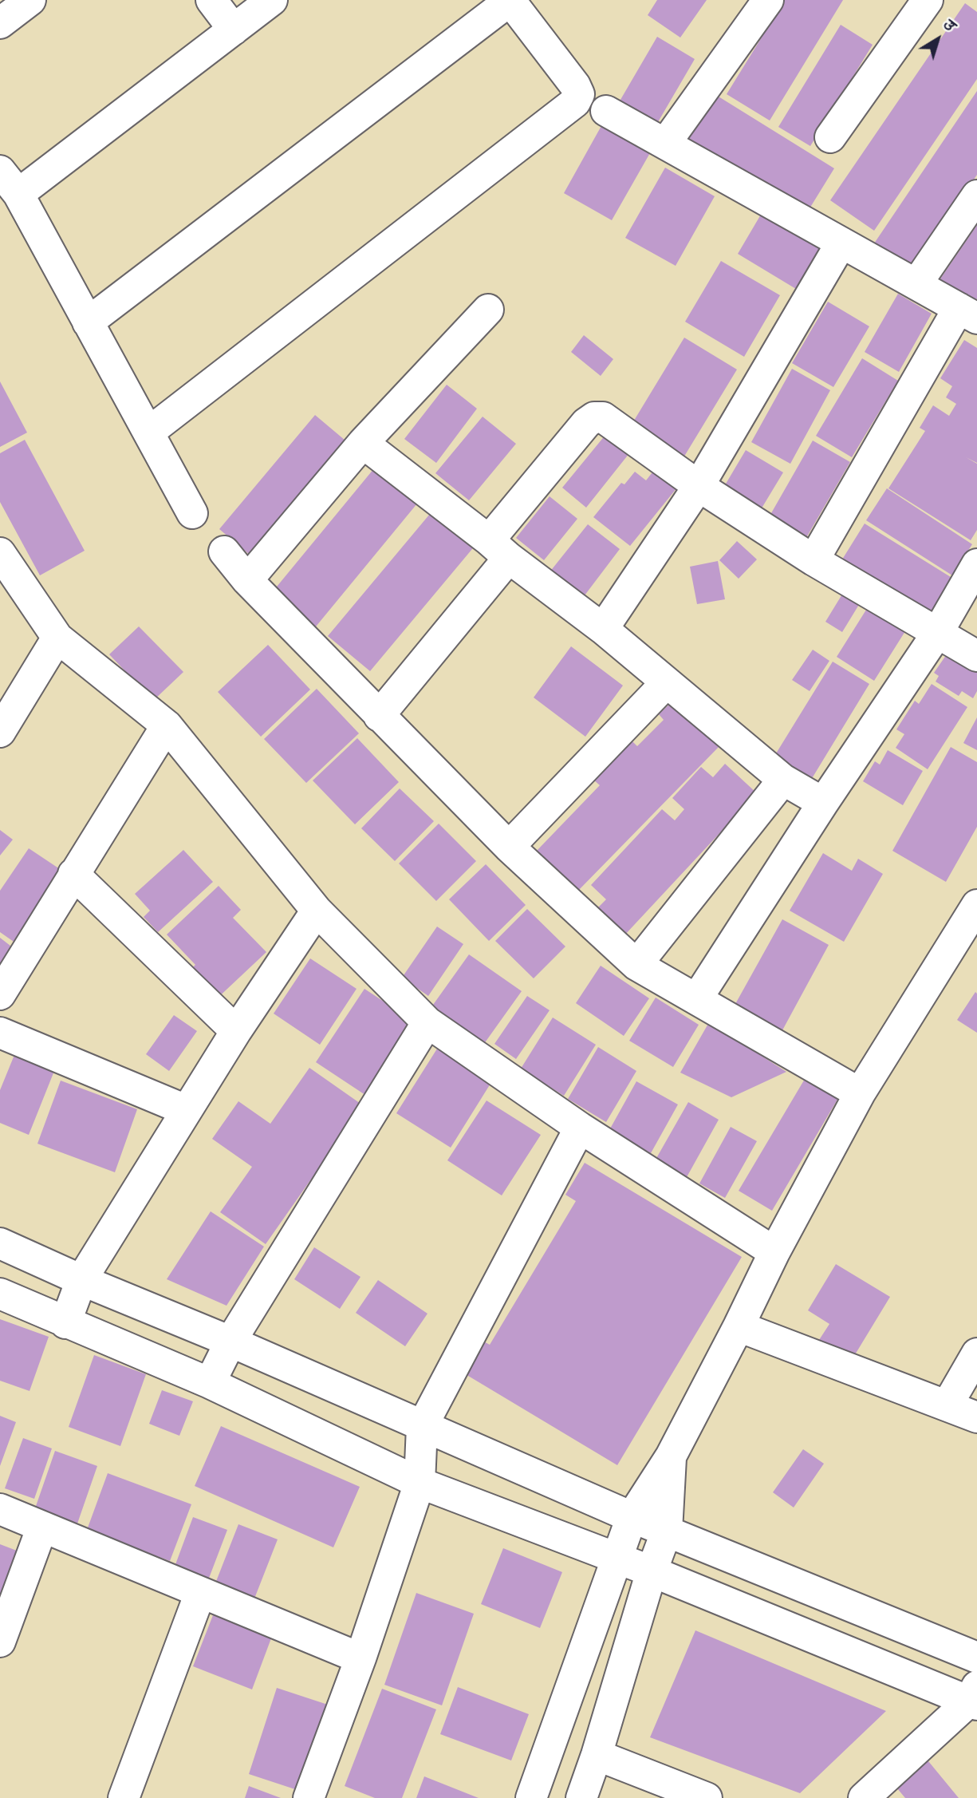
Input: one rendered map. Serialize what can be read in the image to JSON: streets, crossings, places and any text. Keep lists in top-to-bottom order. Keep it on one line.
{"north":"top right"}
